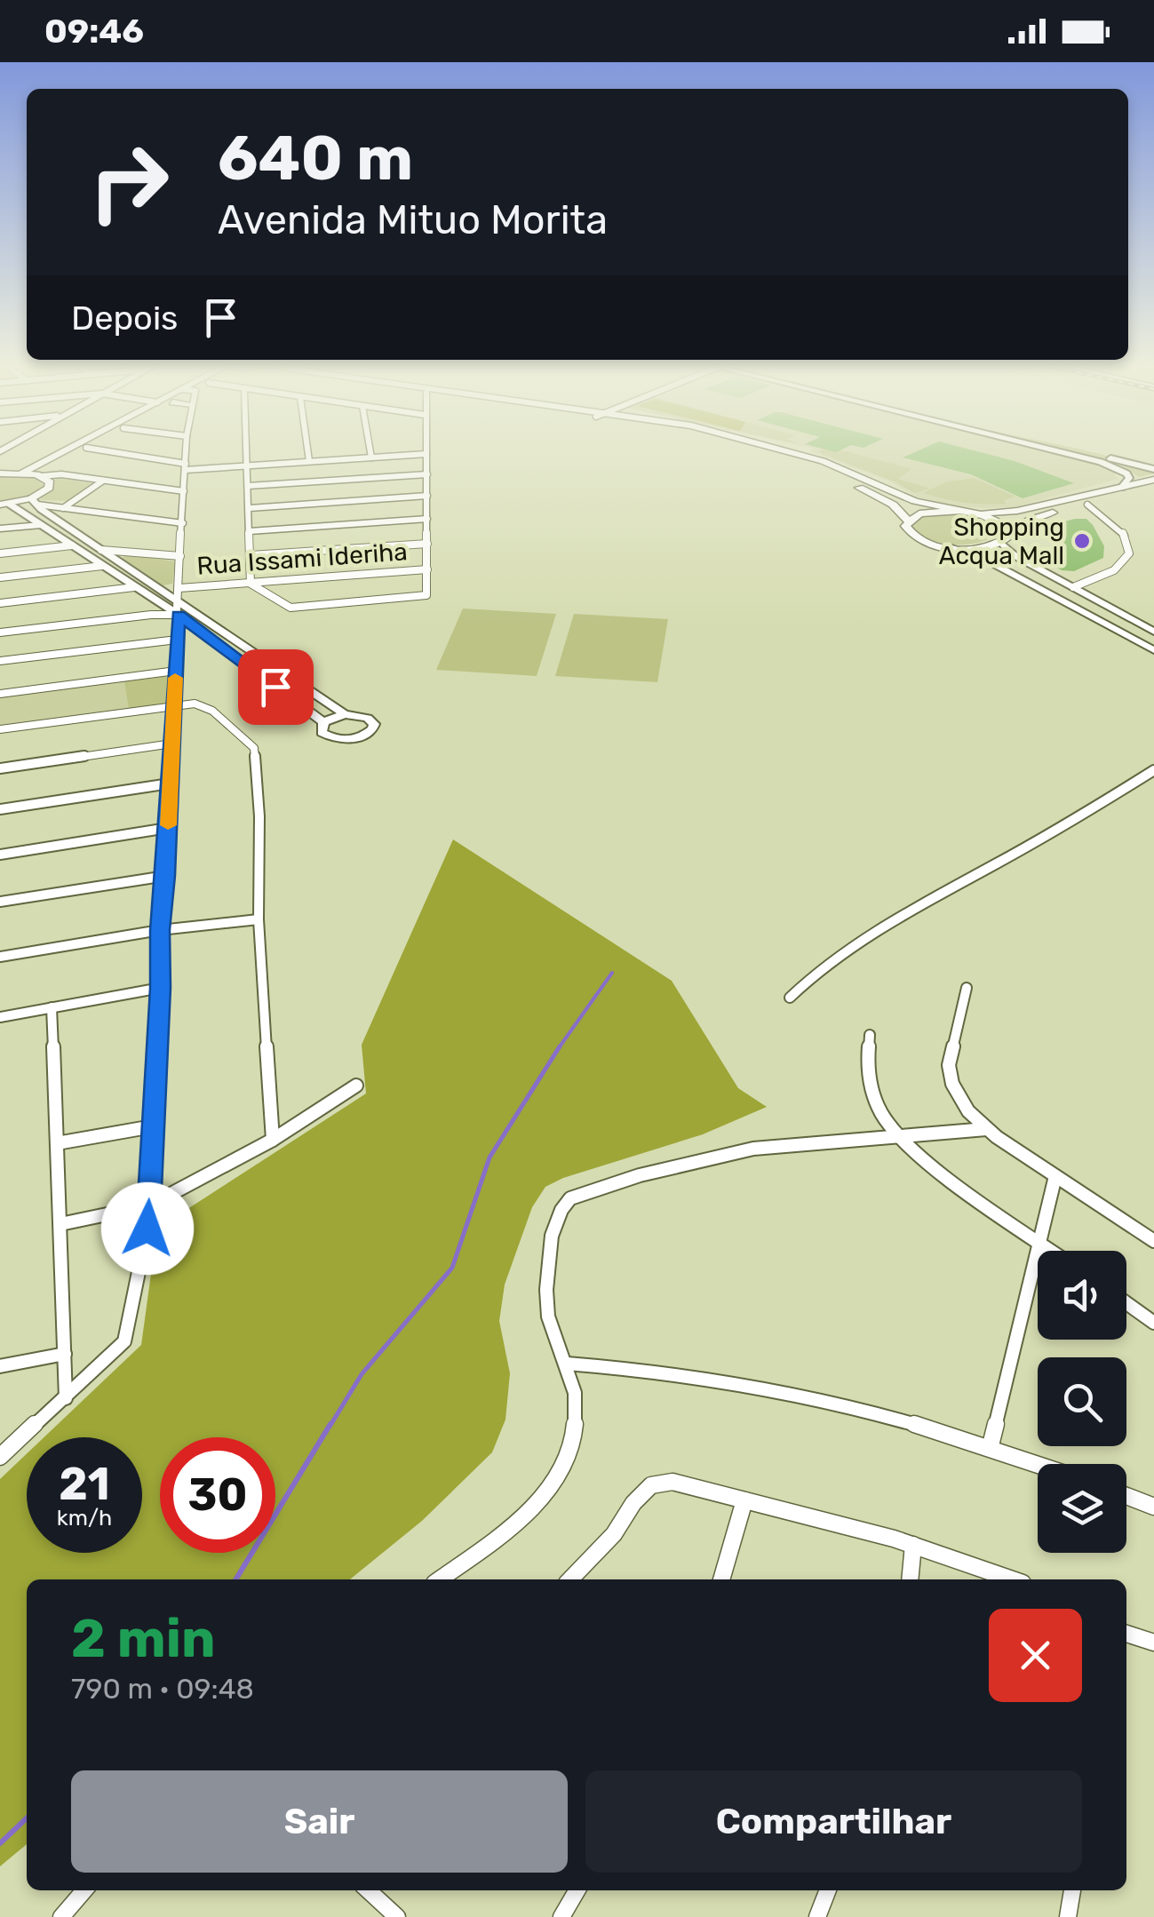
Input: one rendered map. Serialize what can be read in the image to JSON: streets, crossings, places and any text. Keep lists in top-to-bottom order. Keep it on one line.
{"streets":{"street":["Rua Issami Ideriha"]},"places":["Shopping Acqua Mall"],"page":{"status":"09:46","turn":["640 m","Avenida Mituo Morita"],"then":"Depois","speed":"21 km/h","limit":"30","heading":["2 min","790 m · 09:48"],"buttons":["Sair","Compartilhar"]}}
